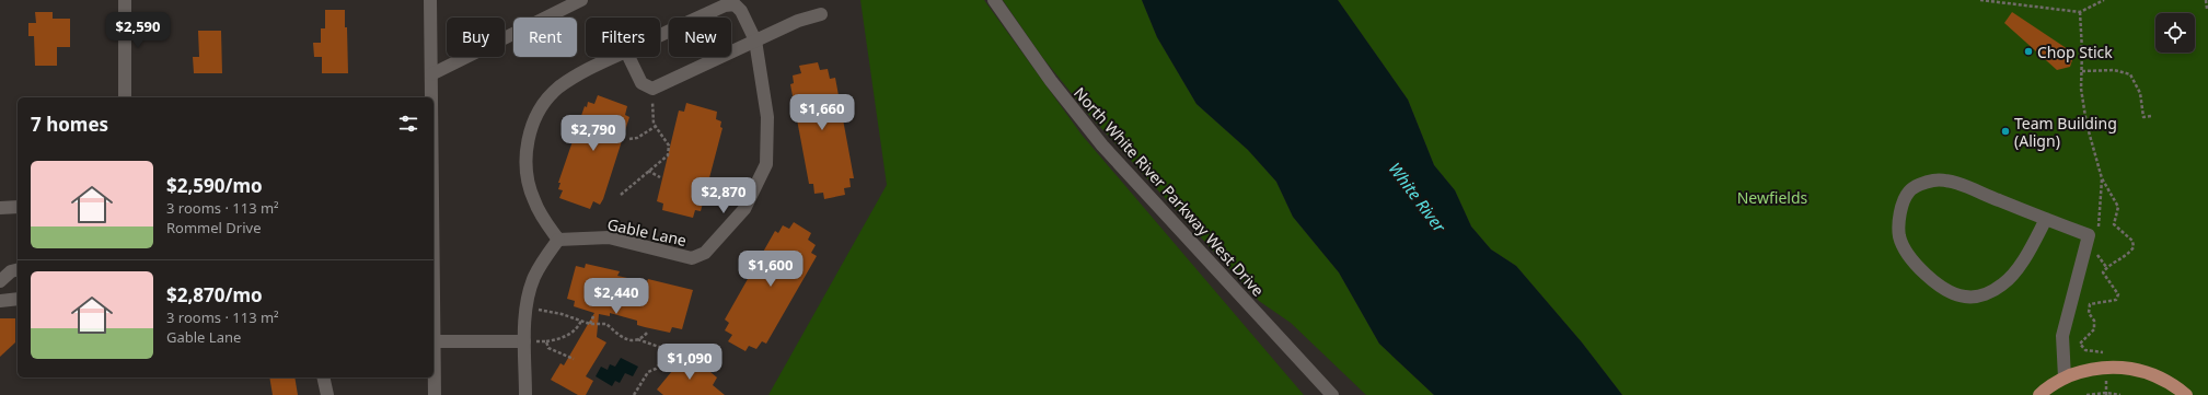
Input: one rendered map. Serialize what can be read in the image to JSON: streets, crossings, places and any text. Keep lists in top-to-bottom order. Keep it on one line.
{"streets":{"street":["North White River Parkway West Drive","Gable Lane"]},"water":["White River"],"parks":["Newfields"],"places":["Chop Stick","Team Building (Align)"],"page":{"price":["$2,590","$1,660","$2,790","$2,870","$1,600","$2,440","$1,090"],"chip":["Buy","Rent","Filters","New"],"heading":"7 homes","list":[{"name":"$2,590/mo","note":"3 rooms · 113 m² · Rommel Drive"},{"name":"$2,870/mo","note":"3 rooms · 113 m² · Gable Lane"}]}}
